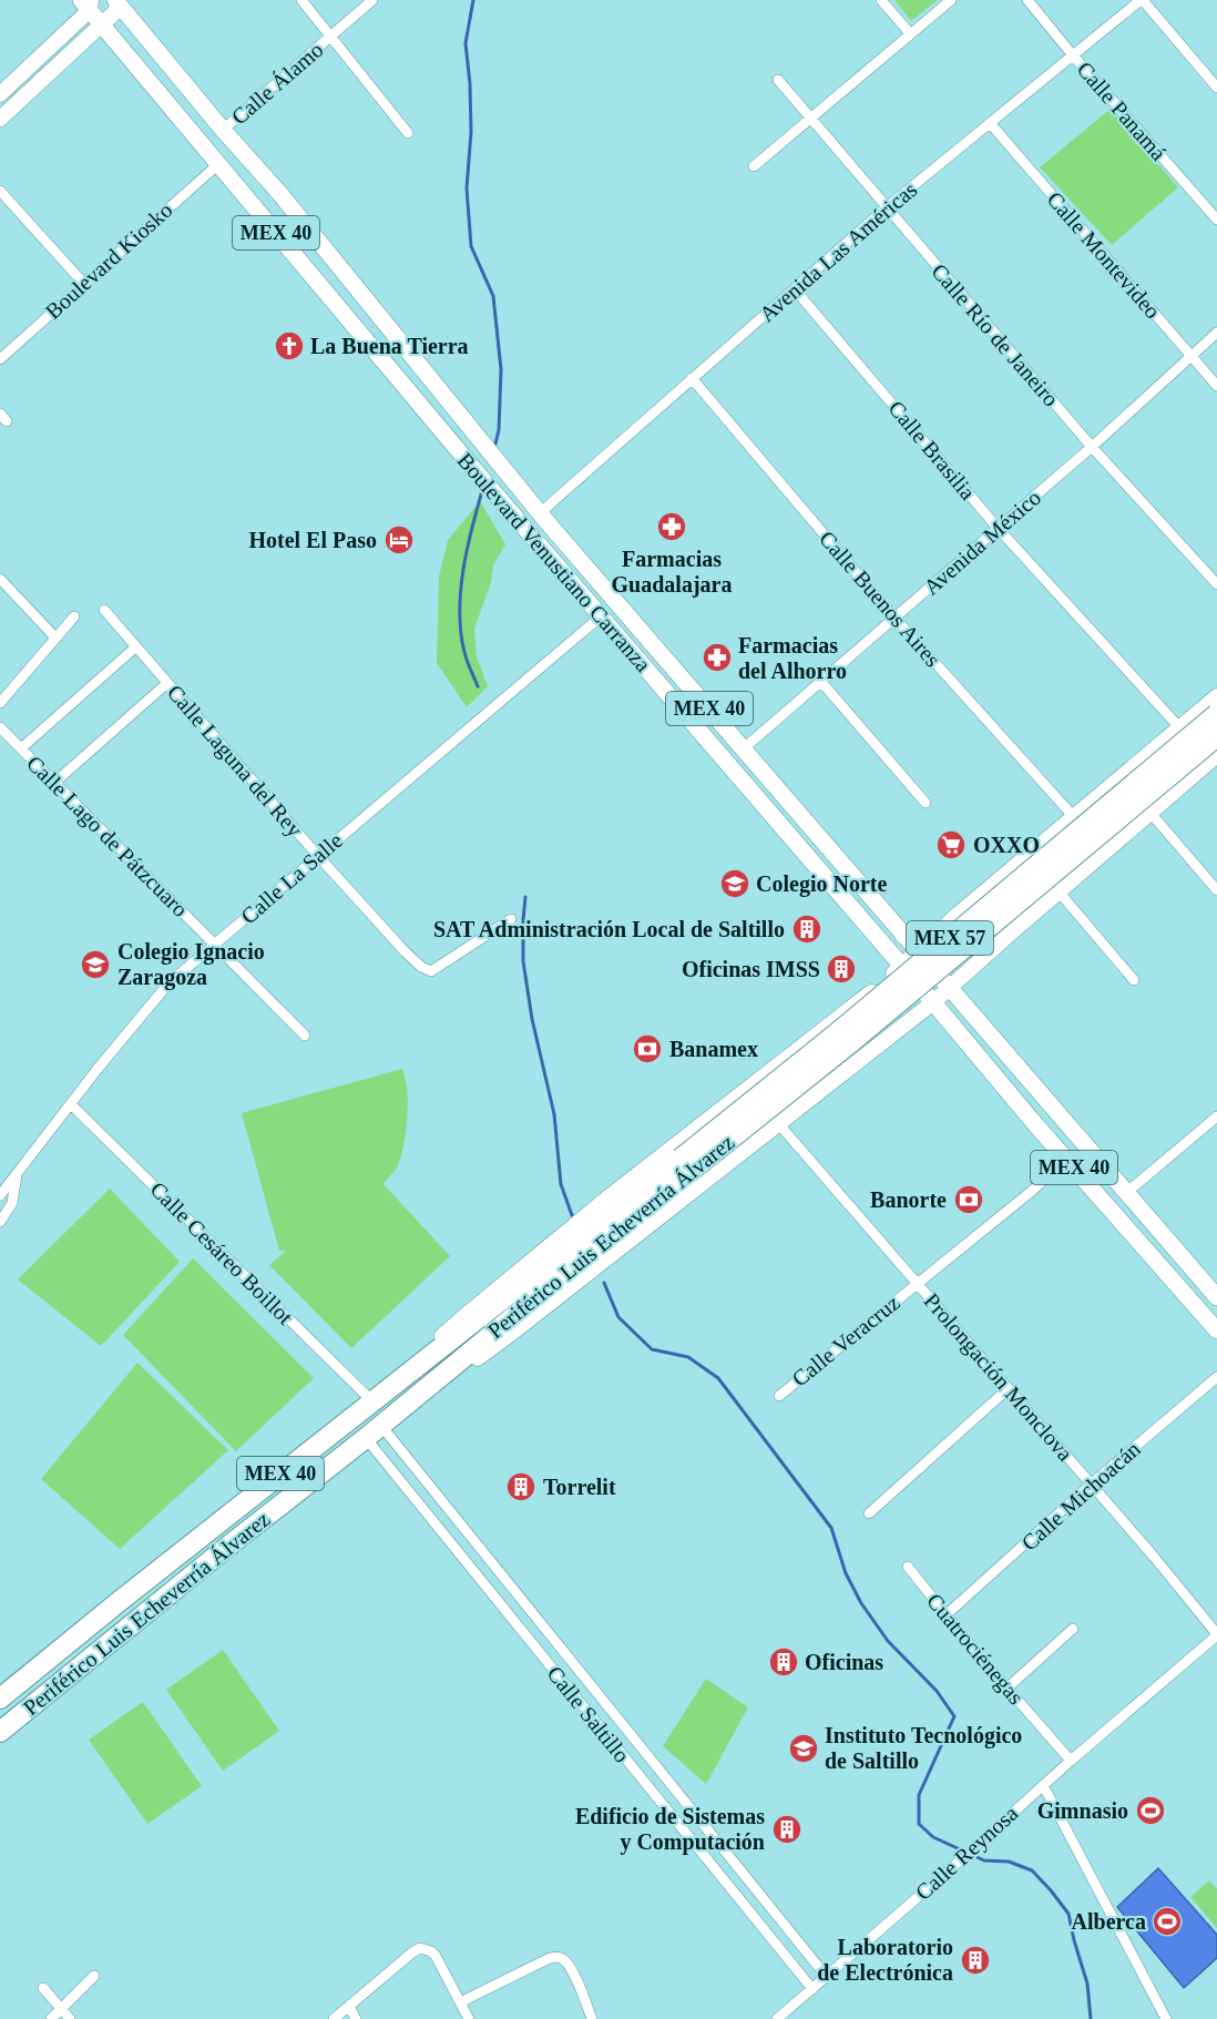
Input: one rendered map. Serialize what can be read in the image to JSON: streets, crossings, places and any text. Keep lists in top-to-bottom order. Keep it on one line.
{"streets":{"highway":["MEX 40","MEX 57","Periférico Luis Echeverría Álvarez"],"main road":["Boulevard Venustiano Carranza"],"street":["Calle Álamo","Calle Panamá","Avenida Las Américas","Calle Montevideo","Boulevard Kiosko","Calle Río de Janeiro","Calle Brasilia","Avenida México","Calle Buenos Aires","Calle Laguna del Rey","Calle Lago de Pátzcuaro","Calle La Salle","Calle Cesáreo Boillot","Calle Veracruz","Prolongación Monclova","Calle Michoacán","Cuatrociénegas","Calle Saltillo","Calle Reynosa"]},"crossings":[["Calle Álamo","Boulevard Venustiano Carranza"],["Calle Panamá","Avenida Las Américas"],["Avenida Las Américas","Calle Montevideo"],["Avenida Las Américas","Calle Río de Janeiro"],["Avenida Las Américas","Calle Brasilia"],["Avenida Las Américas","Boulevard Venustiano Carranza"],["Avenida Las Américas","Calle Buenos Aires"],["Calle Montevideo","Avenida México"],["Boulevard Kiosko","Boulevard Venustiano Carranza"],["Calle Río de Janeiro","Avenida México"],["Calle Brasilia","Avenida México"],["Calle Brasilia","Periférico Luis Echeverría Álvarez"],["Avenida México","Boulevard Venustiano Carranza"],["Avenida México","Calle Buenos Aires"],["Boulevard Venustiano Carranza","Calle La Salle"],["Boulevard Venustiano Carranza","Periférico Luis Echeverría Álvarez"],["Boulevard Venustiano Carranza","Calle Veracruz"],["Calle Buenos Aires","Periférico Luis Echeverría Álvarez"],["Calle Laguna del Rey","Calle La Salle"],["Calle Lago de Pátzcuaro","Calle La Salle"],["Calle La Salle","Calle Cesáreo Boillot"],["Periférico Luis Echeverría Álvarez","Calle Cesáreo Boillot"],["Periférico Luis Echeverría Álvarez","Calle Saltillo"],["Calle Veracruz","Prolongación Monclova"],["Prolongación Monclova","Calle Michoacán"],["Prolongación Monclova","Calle Reynosa"],["Calle Michoacán","Cuatrociénegas"],["Cuatrociénegas","Calle Reynosa"],["Calle Saltillo","Calle Reynosa"]],"places":{"church":["La Buena Tierra"],"pharmacy":["Farmacias Guadalajara","Farmacias del Alhorro"],"hotel":["Hotel El Paso"],"supermarket":["OXXO"],"school or university":["Colegio Norte","Colegio Ignacio Zaragoza","Instituto Tecnológico de Saltillo"],"building":["SAT Administración Local de Saltillo","Oficinas IMSS","Torrelit","Oficinas","Edificio de Sistemas y Computación","Laboratorio de Electrónica"],"bank":["Banamex","Banorte"],"sports":["Gimnasio","Alberca"]}}
